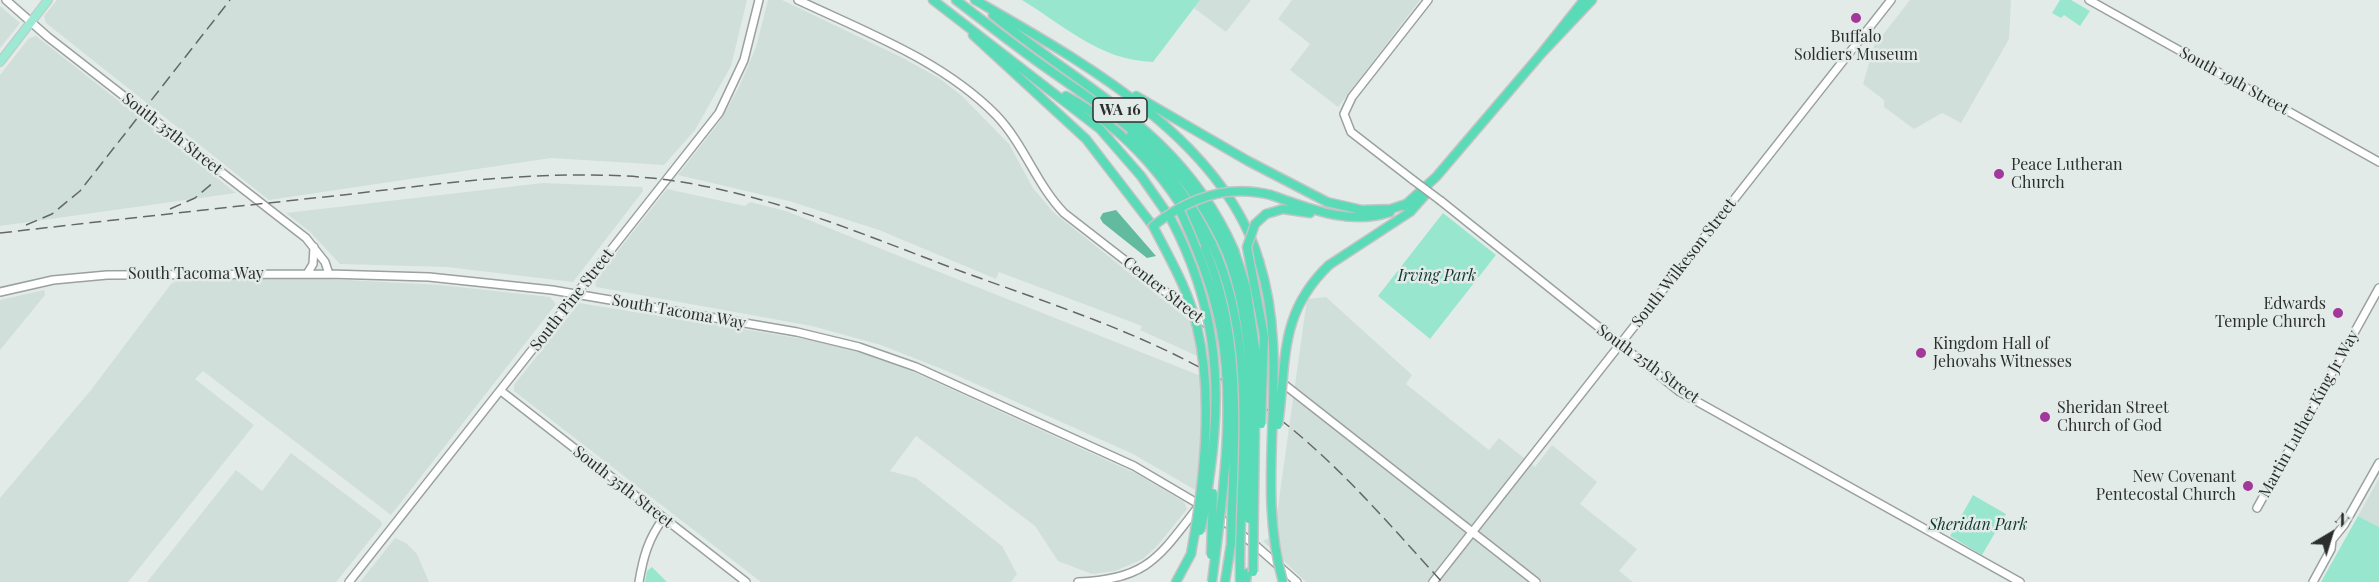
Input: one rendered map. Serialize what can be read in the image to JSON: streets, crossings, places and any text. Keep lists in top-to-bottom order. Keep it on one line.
{"streets":{"highway":["WA 16"],"main road":["South 19th Street","South 35th Street","South Wilkeson Street","South Tacoma Way","Center Street","South Pine Street","South 25th Street","Martin Luther King Jr Way"]},"crossings":[["South 35th Street","South Tacoma Way"],["South 35th Street","South Pine Street"],["South Wilkeson Street","Center Street"],["South Wilkeson Street","South 25th Street"],["South Tacoma Way","South Pine Street"]],"parks":["Irving Park","Sheridan Park"],"places":["Buffalo Soldiers Museum","Peace Lutheran Church","Edwards Temple Church","Kingdom Hall of Jehovahs Witnesses","Sheridan Street Church of God","New Covenant Pentecostal Church"],"north":"top right"}
